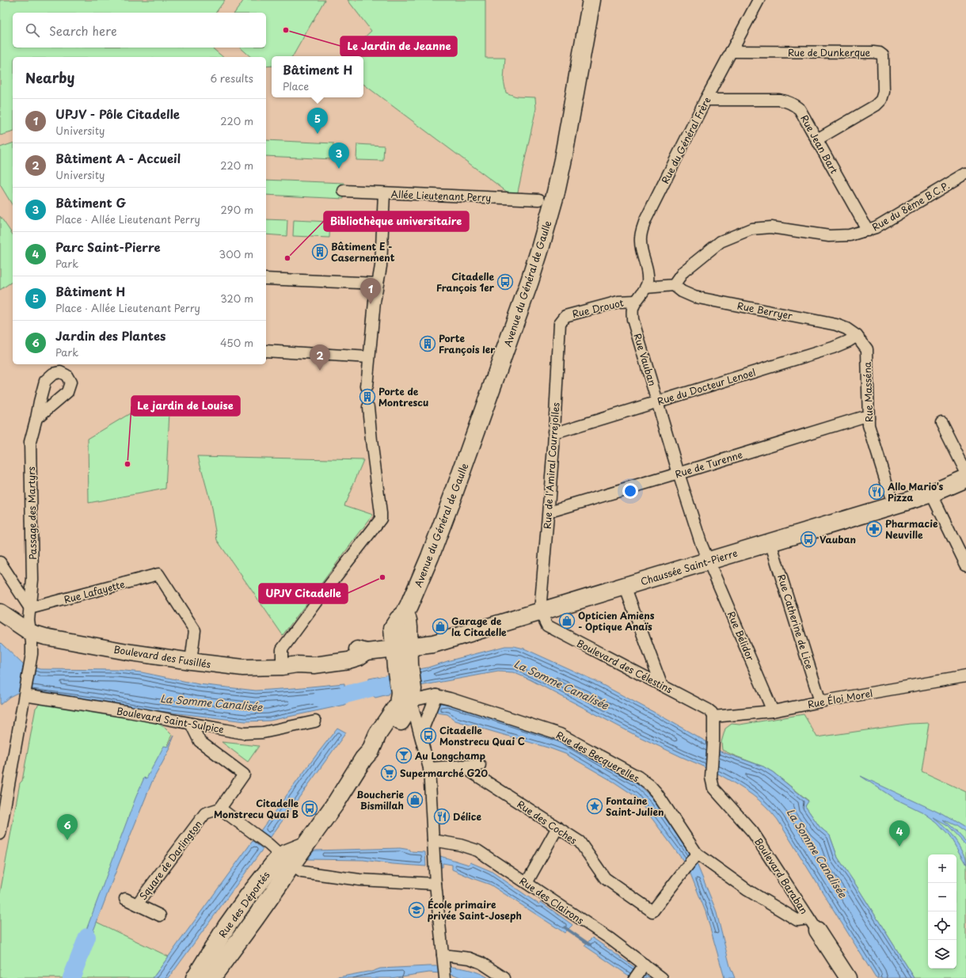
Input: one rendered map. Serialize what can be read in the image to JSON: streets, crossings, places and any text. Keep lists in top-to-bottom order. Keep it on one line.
{"streets":{"main road":["Avenue du Général de Gaulle","Chaussée Saint-Pierre","Rue des Déportés"],"street":["Rue de Dunkerque","Rue du Général Frère","Rue Jean Bart","Allée Lieutenant Perry","Rue du 8ème B.C.P.","Rue Drouot","Rue Berryer","Rue Vauban","Rue du Docteur Lenoel","Rue Masséna","Rue de Turenne","Rue de l'Amiral Courrejolles","Passage des Martyrs","Rue Lafayette","Rue Catherine de Lice","Rue Bélidor","Boulevard des Fusillés","Boulevard des Célestins","Rue Éloi Morel","Boulevard Saint-Sulpice","Rue des Becquerelles","Rue des Coches","Square de Darlington","Boulevard Baraban","Rue des Clairons"]},"crossings":[["Rue de Dunkerque","Rue du Général Frère"],["Rue de Dunkerque","Rue Jean Bart"],["Rue du Général Frère","Rue Jean Bart"],["Rue du Général Frère","Rue Vauban"],["Rue Jean Bart","Rue du 8ème B.C.P."],["Rue du 8ème B.C.P.","Rue Berryer"],["Avenue du Général de Gaulle","Chaussée Saint-Pierre"],["Avenue du Général de Gaulle","Boulevard des Fusillés"],["Rue Drouot","Rue Vauban"],["Rue Drouot","Rue de l'Amiral Courrejolles"],["Rue Berryer","Rue du Docteur Lenoel"],["Rue Berryer","Rue Masséna"],["Rue Vauban","Rue du Docteur Lenoel"],["Rue Vauban","Rue de Turenne"],["Rue Vauban","Chaussée Saint-Pierre"],["Rue Vauban","Rue Bélidor"],["Rue du Docteur Lenoel","Rue Masséna"],["Rue du Docteur Lenoel","Rue de l'Amiral Courrejolles"],["Rue Masséna","Rue de Turenne"],["Rue Masséna","Chaussée Saint-Pierre"],["Rue de Turenne","Rue de l'Amiral Courrejolles"],["Rue de l'Amiral Courrejolles","Chaussée Saint-Pierre"],["Rue de l'Amiral Courrejolles","Boulevard des Célestins"],["Passage des Martyrs","Rue Lafayette"],["Passage des Martyrs","Boulevard des Fusillés"],["Passage des Martyrs","Boulevard Saint-Sulpice"],["Chaussée Saint-Pierre","Rue Catherine de Lice"],["Chaussée Saint-Pierre","Rue Bélidor"],["Chaussée Saint-Pierre","Boulevard des Fusillés"],["Chaussée Saint-Pierre","Boulevard des Célestins"],["Rue Lafayette","Boulevard des Fusillés"],["Rue Catherine de Lice","Rue Éloi Morel"],["Rue Bélidor","Rue Éloi Morel"],["Boulevard des Célestins","Rue Éloi Morel"],["Boulevard des Célestins","Boulevard Baraban"],["Rue Éloi Morel","Boulevard Baraban"],["Rue des Becquerelles","Rue des Coches"],["Rue des Becquerelles","Rue des Déportés"]],"water":["La Somme Canalisée"],"places":{"other":["Le Jardin de Jeanne","Bibliothèque universitaire","Le jardin de Louise","UPJV Citadelle"],"building":["Bâtiment E - Casernement","Porte François Ier","Porte de Montrescu"],"bus stop":["Citadelle François 1er","Vauban","Citadelle Monstrecu Quai C","Citadelle Monstrecu Quai B"],"restaurant":["Allo Mario's Pizza","Délice"],"pharmacy":["Pharmacie Neuville"],"shop":["Opticien Amiens - Optique Anaïs","Garage de la Citadelle","Boucherie Bismillah"],"bar":["Au Longchamp"],"supermarket":["Supermarché G20"],"place":["Fontaine Saint-Julien"],"school or university":["École primaire privée Saint-Joseph"]},"page":{"search":"Search here","popup":["Bâtiment H","Place"],"heading":["Nearby","6 results"],"list":[{"mark":"1","name":"UPJV - Pôle Citadelle","note":"University","value":"220 m"},{"mark":"2","name":"Bâtiment A - Accueil","note":"University","value":"220 m"},{"mark":"3","name":"Bâtiment G","note":"Place · Allée Lieutenant Perry","value":"290 m"},{"mark":"4","name":"Parc Saint-Pierre","note":"Park","value":"300 m"},{"mark":"5","name":"Bâtiment H","note":"Place · Allée Lieutenant Perry","value":"320 m"},{"mark":"6","name":"Jardin des Plantes","note":"Park","value":"450 m"}],"pins":["5","3","1","2","6","4"],"map_buttons":["+","−"]}}
